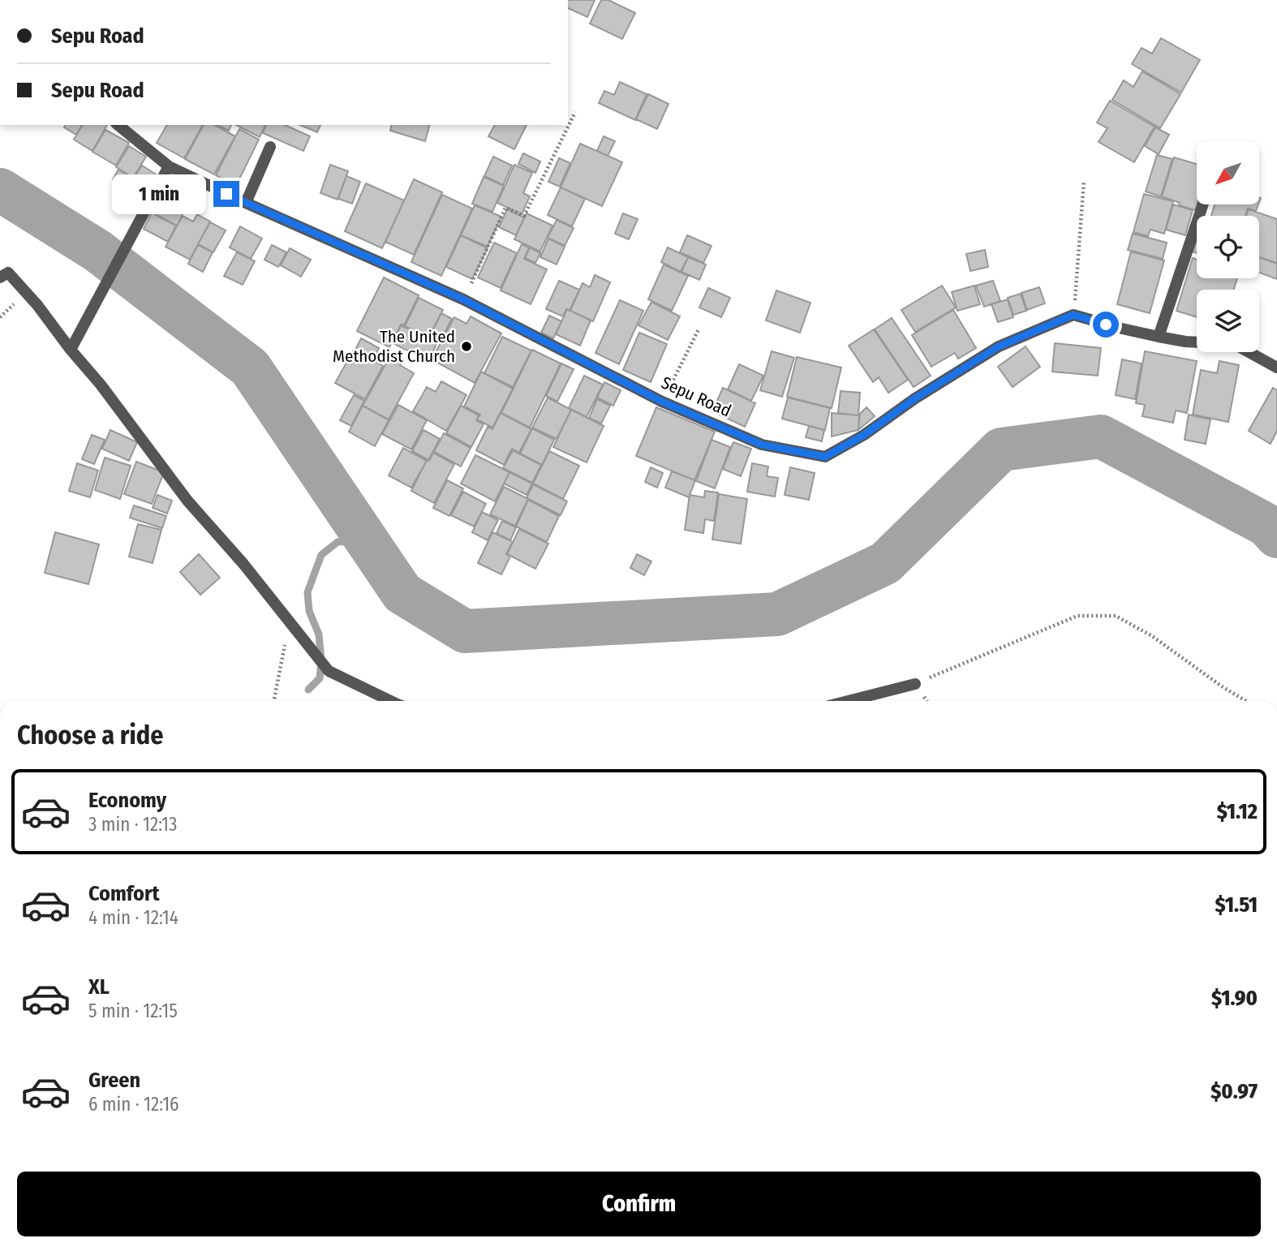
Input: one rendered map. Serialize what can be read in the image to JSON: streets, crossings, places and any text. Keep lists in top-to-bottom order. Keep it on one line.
{"streets":{"street":["Sepu Road"]},"places":["The United Methodist Church"],"north":"bottom left","page":{"banner":["Sepu Road","Sepu Road"],"bubble":"1 min","heading":"Choose a ride","list":[{"name":"Economy","note":"3 min · 12:13","value":"$1.12"},{"name":"Comfort","note":"4 min · 12:14","value":"$1.51"},{"name":"XL","note":"5 min · 12:15","value":"$1.90"},{"name":"Green","note":"6 min · 12:16","value":"$0.97"}],"buttons":"Confirm"}}
